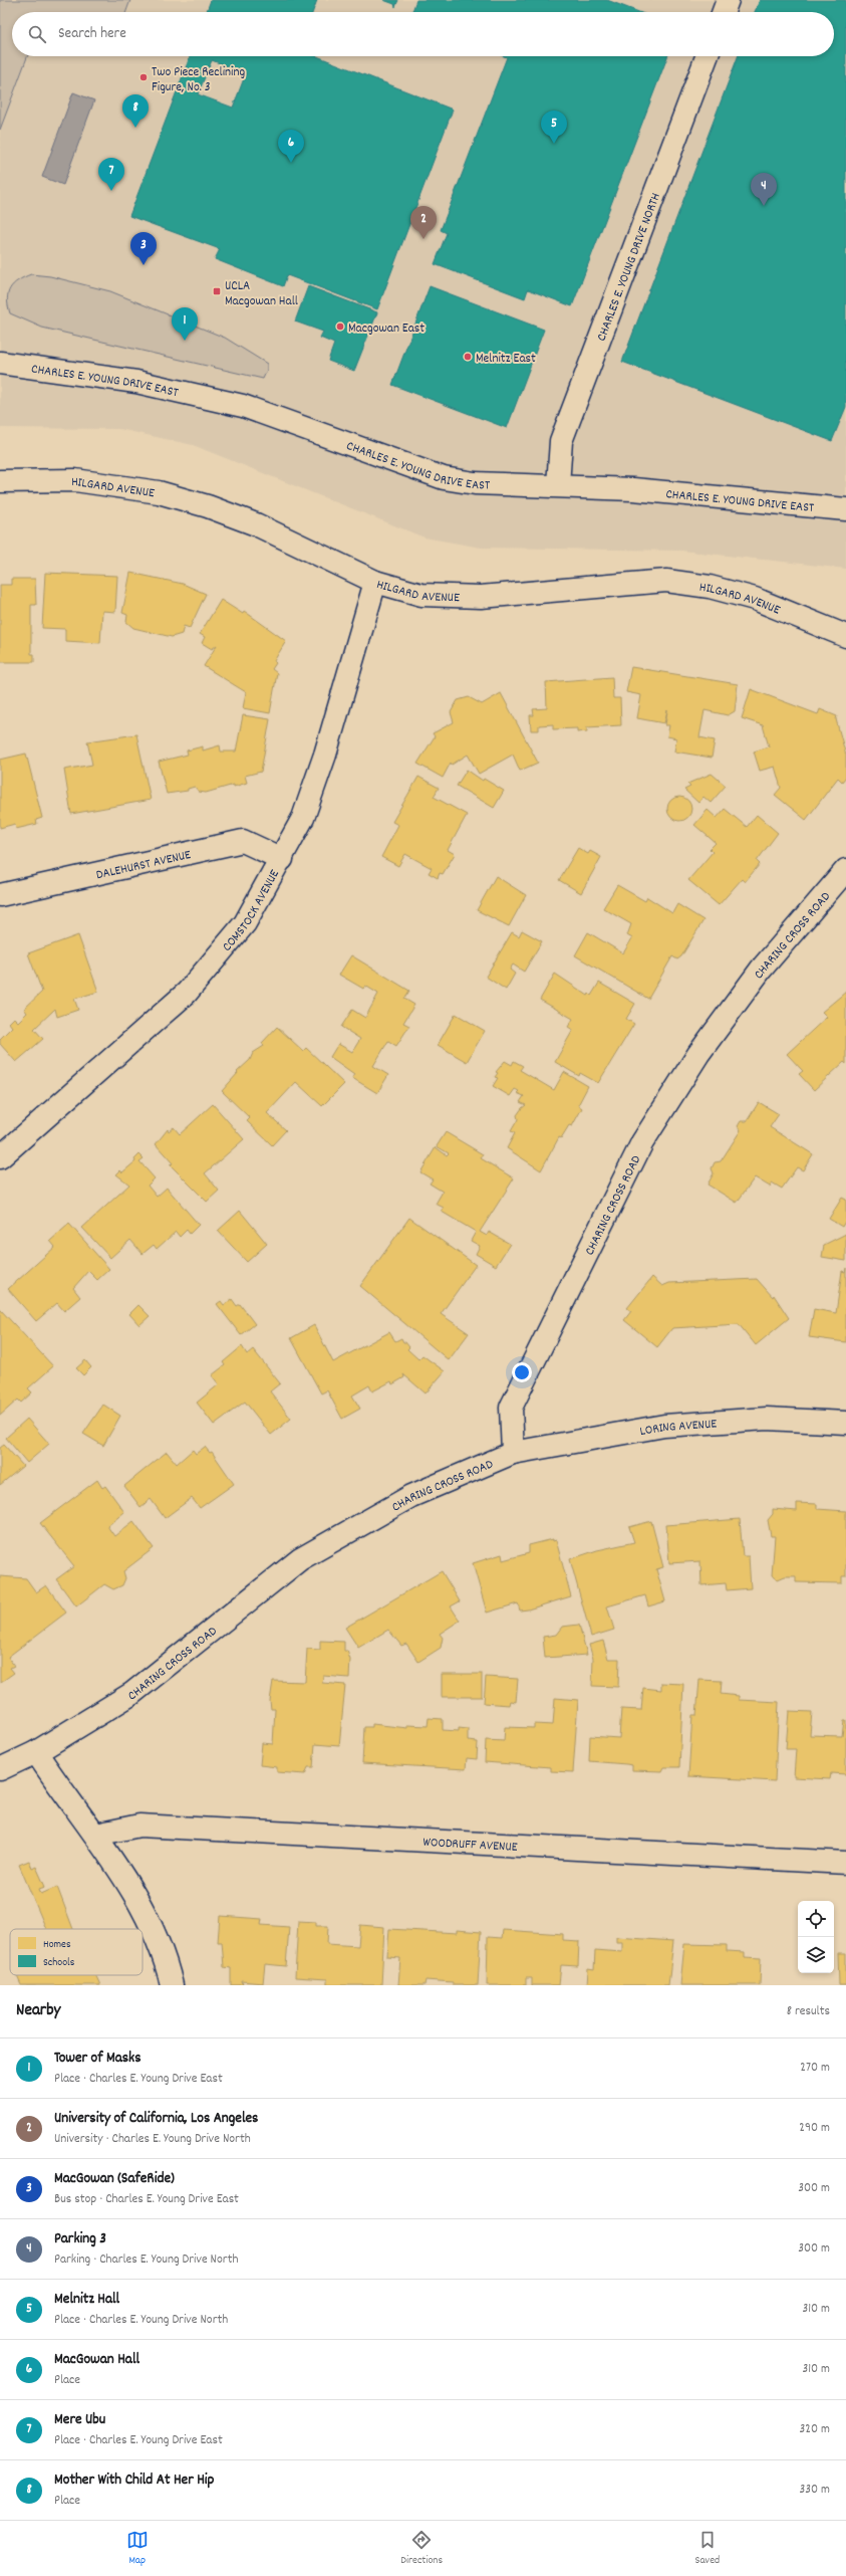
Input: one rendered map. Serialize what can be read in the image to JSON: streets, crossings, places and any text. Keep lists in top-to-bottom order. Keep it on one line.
{"streets":{"street":["CHARLES E. YOUNG DRIVE NORTH","CHARLES E. YOUNG DRIVE EAST","HILGARD AVENUE","DALEHURST AVENUE","COMSTOCK AVENUE","CHARING CROSS ROAD","LORING AVENUE","WOODRUFF AVENUE"]},"crossings":[["CHARLES E. YOUNG DRIVE NORTH","CHARLES E. YOUNG DRIVE EAST"],["HILGARD AVENUE","COMSTOCK AVENUE"],["DALEHURST AVENUE","COMSTOCK AVENUE"],["CHARING CROSS ROAD","LORING AVENUE"]],"places":{"other":["Two Piece Reclining Figure, No. 3","Macgowan East","Melnitz East"],"transit":["UCLA Macgowan Hall"]},"legend":["Homes","Schools"],"page":{"search":"Search here","pins":["8","5","6","7","4","2","3","1"],"heading":["Nearby","8 results"],"list":[{"mark":"1","name":"Tower of Masks","note":"Place · Charles E. Young Drive East","value":"270 m"},{"mark":"2","name":"University of California, Los Angeles","note":"University · Charles E. Young Drive North","value":"290 m"},{"mark":"3","name":"MacGowan (SafeRide)","note":"Bus stop · Charles E. Young Drive East","value":"300 m"},{"mark":"4","name":"Parking 3","note":"Parking · Charles E. Young Drive North","value":"300 m"},{"mark":"5","name":"Melnitz Hall","note":"Place · Charles E. Young Drive North","value":"310 m"},{"mark":"6","name":"MacGowan Hall","note":"Place","value":"310 m"},{"mark":"7","name":"Mere Ubu","note":"Place · Charles E. Young Drive East","value":"320 m"},{"mark":"8","name":"Mother With Child At Her Hip","note":"Place","value":"330 m"}],"nav":["Map","Directions","Saved"]}}
